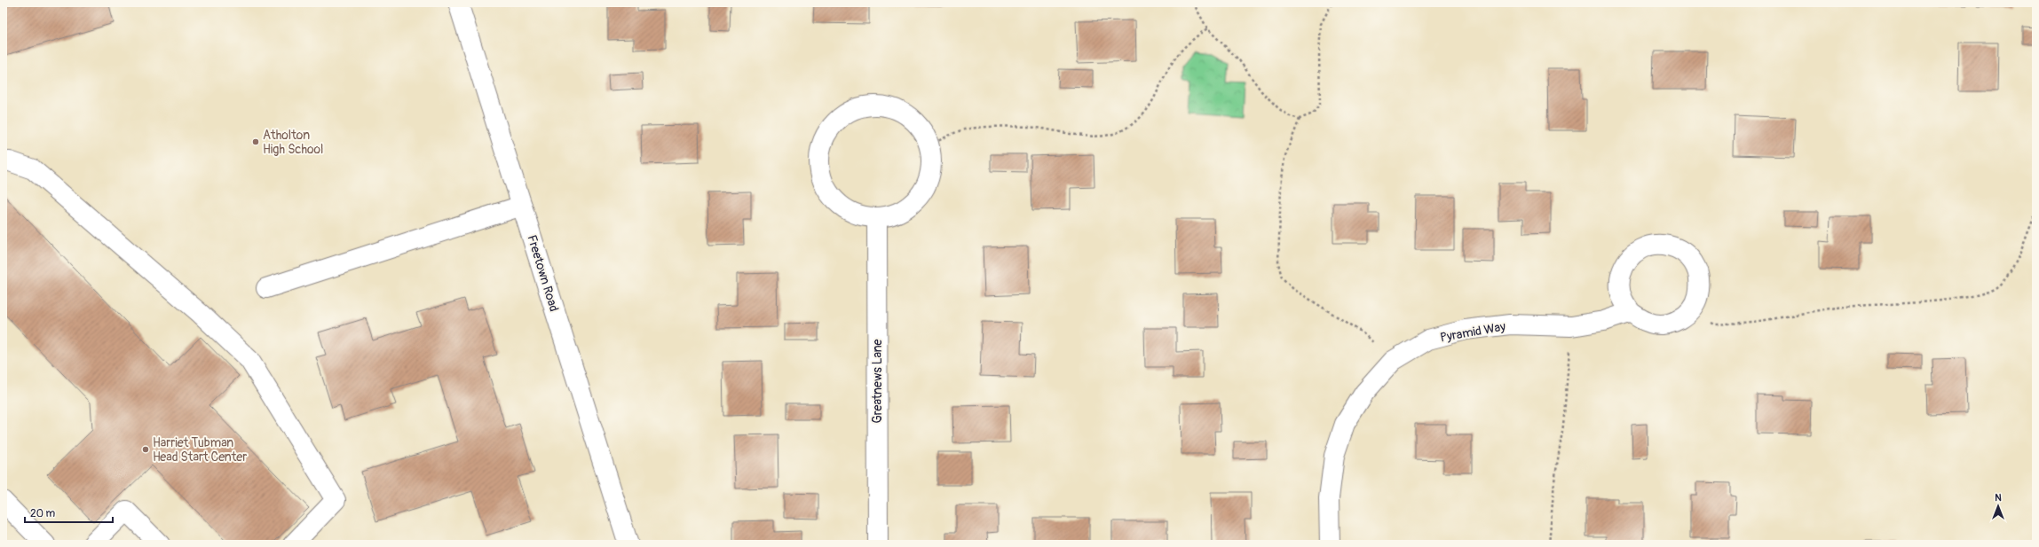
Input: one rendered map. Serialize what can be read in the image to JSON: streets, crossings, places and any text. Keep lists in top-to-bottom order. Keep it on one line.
{"streets":{"street":["Freetown Road","Pyramid Way","Greatnews Lane"]},"places":["Atholton High School","Harriet Tubman Head Start Center"],"scale_bar":"20 m","north":"top"}
